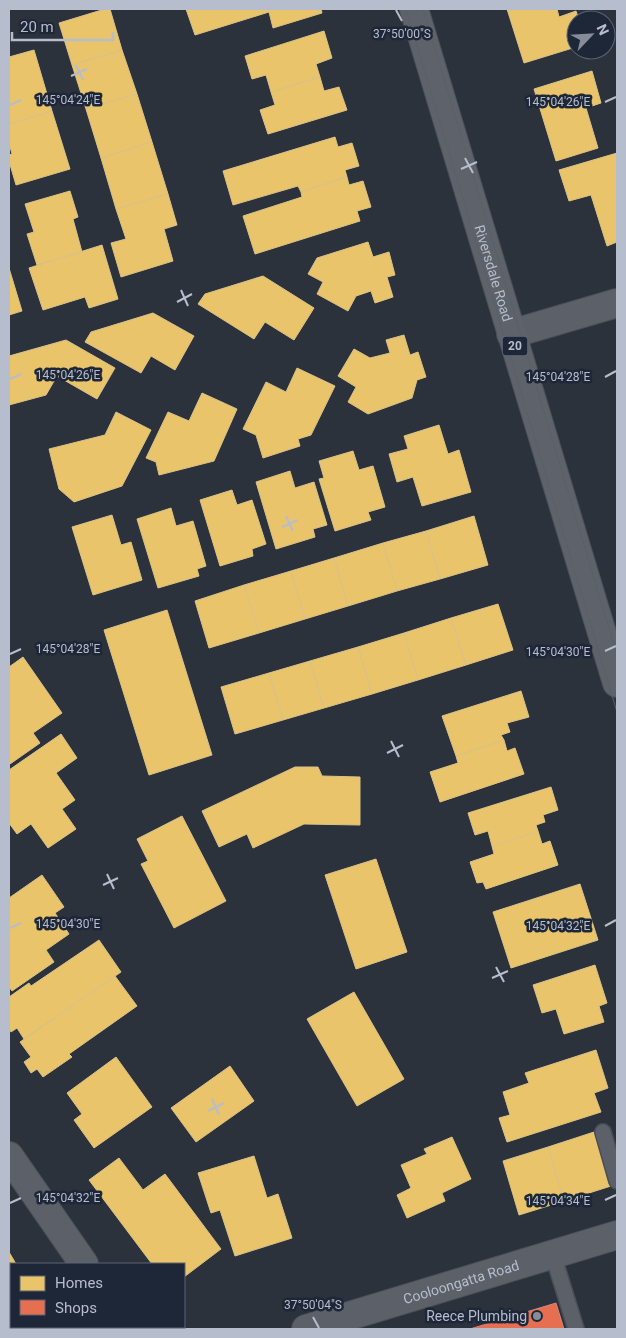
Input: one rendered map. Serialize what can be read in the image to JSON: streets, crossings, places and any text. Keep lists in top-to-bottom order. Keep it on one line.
{"streets":{"main road":["Riversdale Road","20"],"street":["Cooloongatta Road"]},"places":["Reece Plumbing"],"legend":["Homes","Shops"],"scale_bar":"20 m","north":"top right","coordinates":["37°50'00\"S","145°04'24\"E","145°04'26\"E","145°04'28\"E","145°04'30\"E","145°04'32\"E","145°04'34\"E","37°50'04\"S"]}
